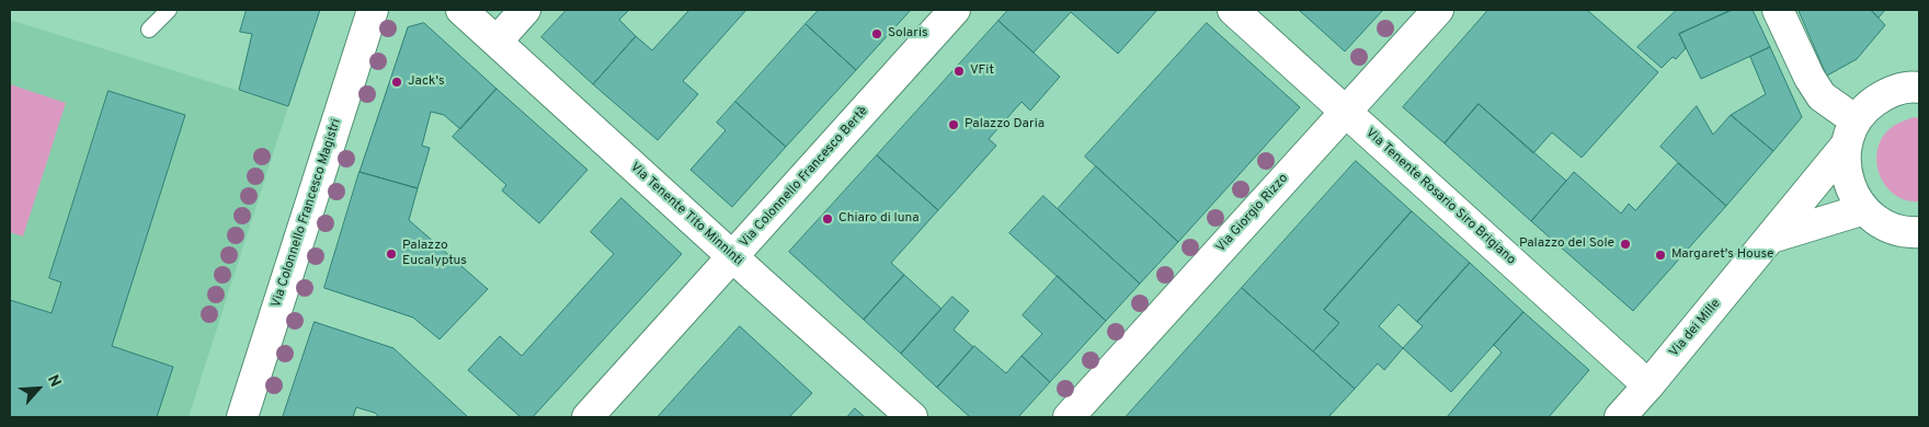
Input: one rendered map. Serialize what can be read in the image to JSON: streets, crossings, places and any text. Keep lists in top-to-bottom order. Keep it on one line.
{"streets":{"street":["Via Colonnello Francesco Bertè","Via Tenente Rosario Siro Brigiano","Via Colonnello Francesco Magistri","Via Giorgio Rizzo","Via Tenente Tito Minninti","Via dei Mille"]},"crossings":[["Via Colonnello Francesco Bertè","Via Tenente Tito Minninti"],["Via Tenente Rosario Siro Brigiano","Via Giorgio Rizzo"],["Via Tenente Rosario Siro Brigiano","Via dei Mille"]],"places":["Solaris","VFit","Jack's","Palazzo Daria","Chiaro di luna","Palazzo del Sole","Palazzo Eucalyptus","Margaret's House"],"north":"top right"}
